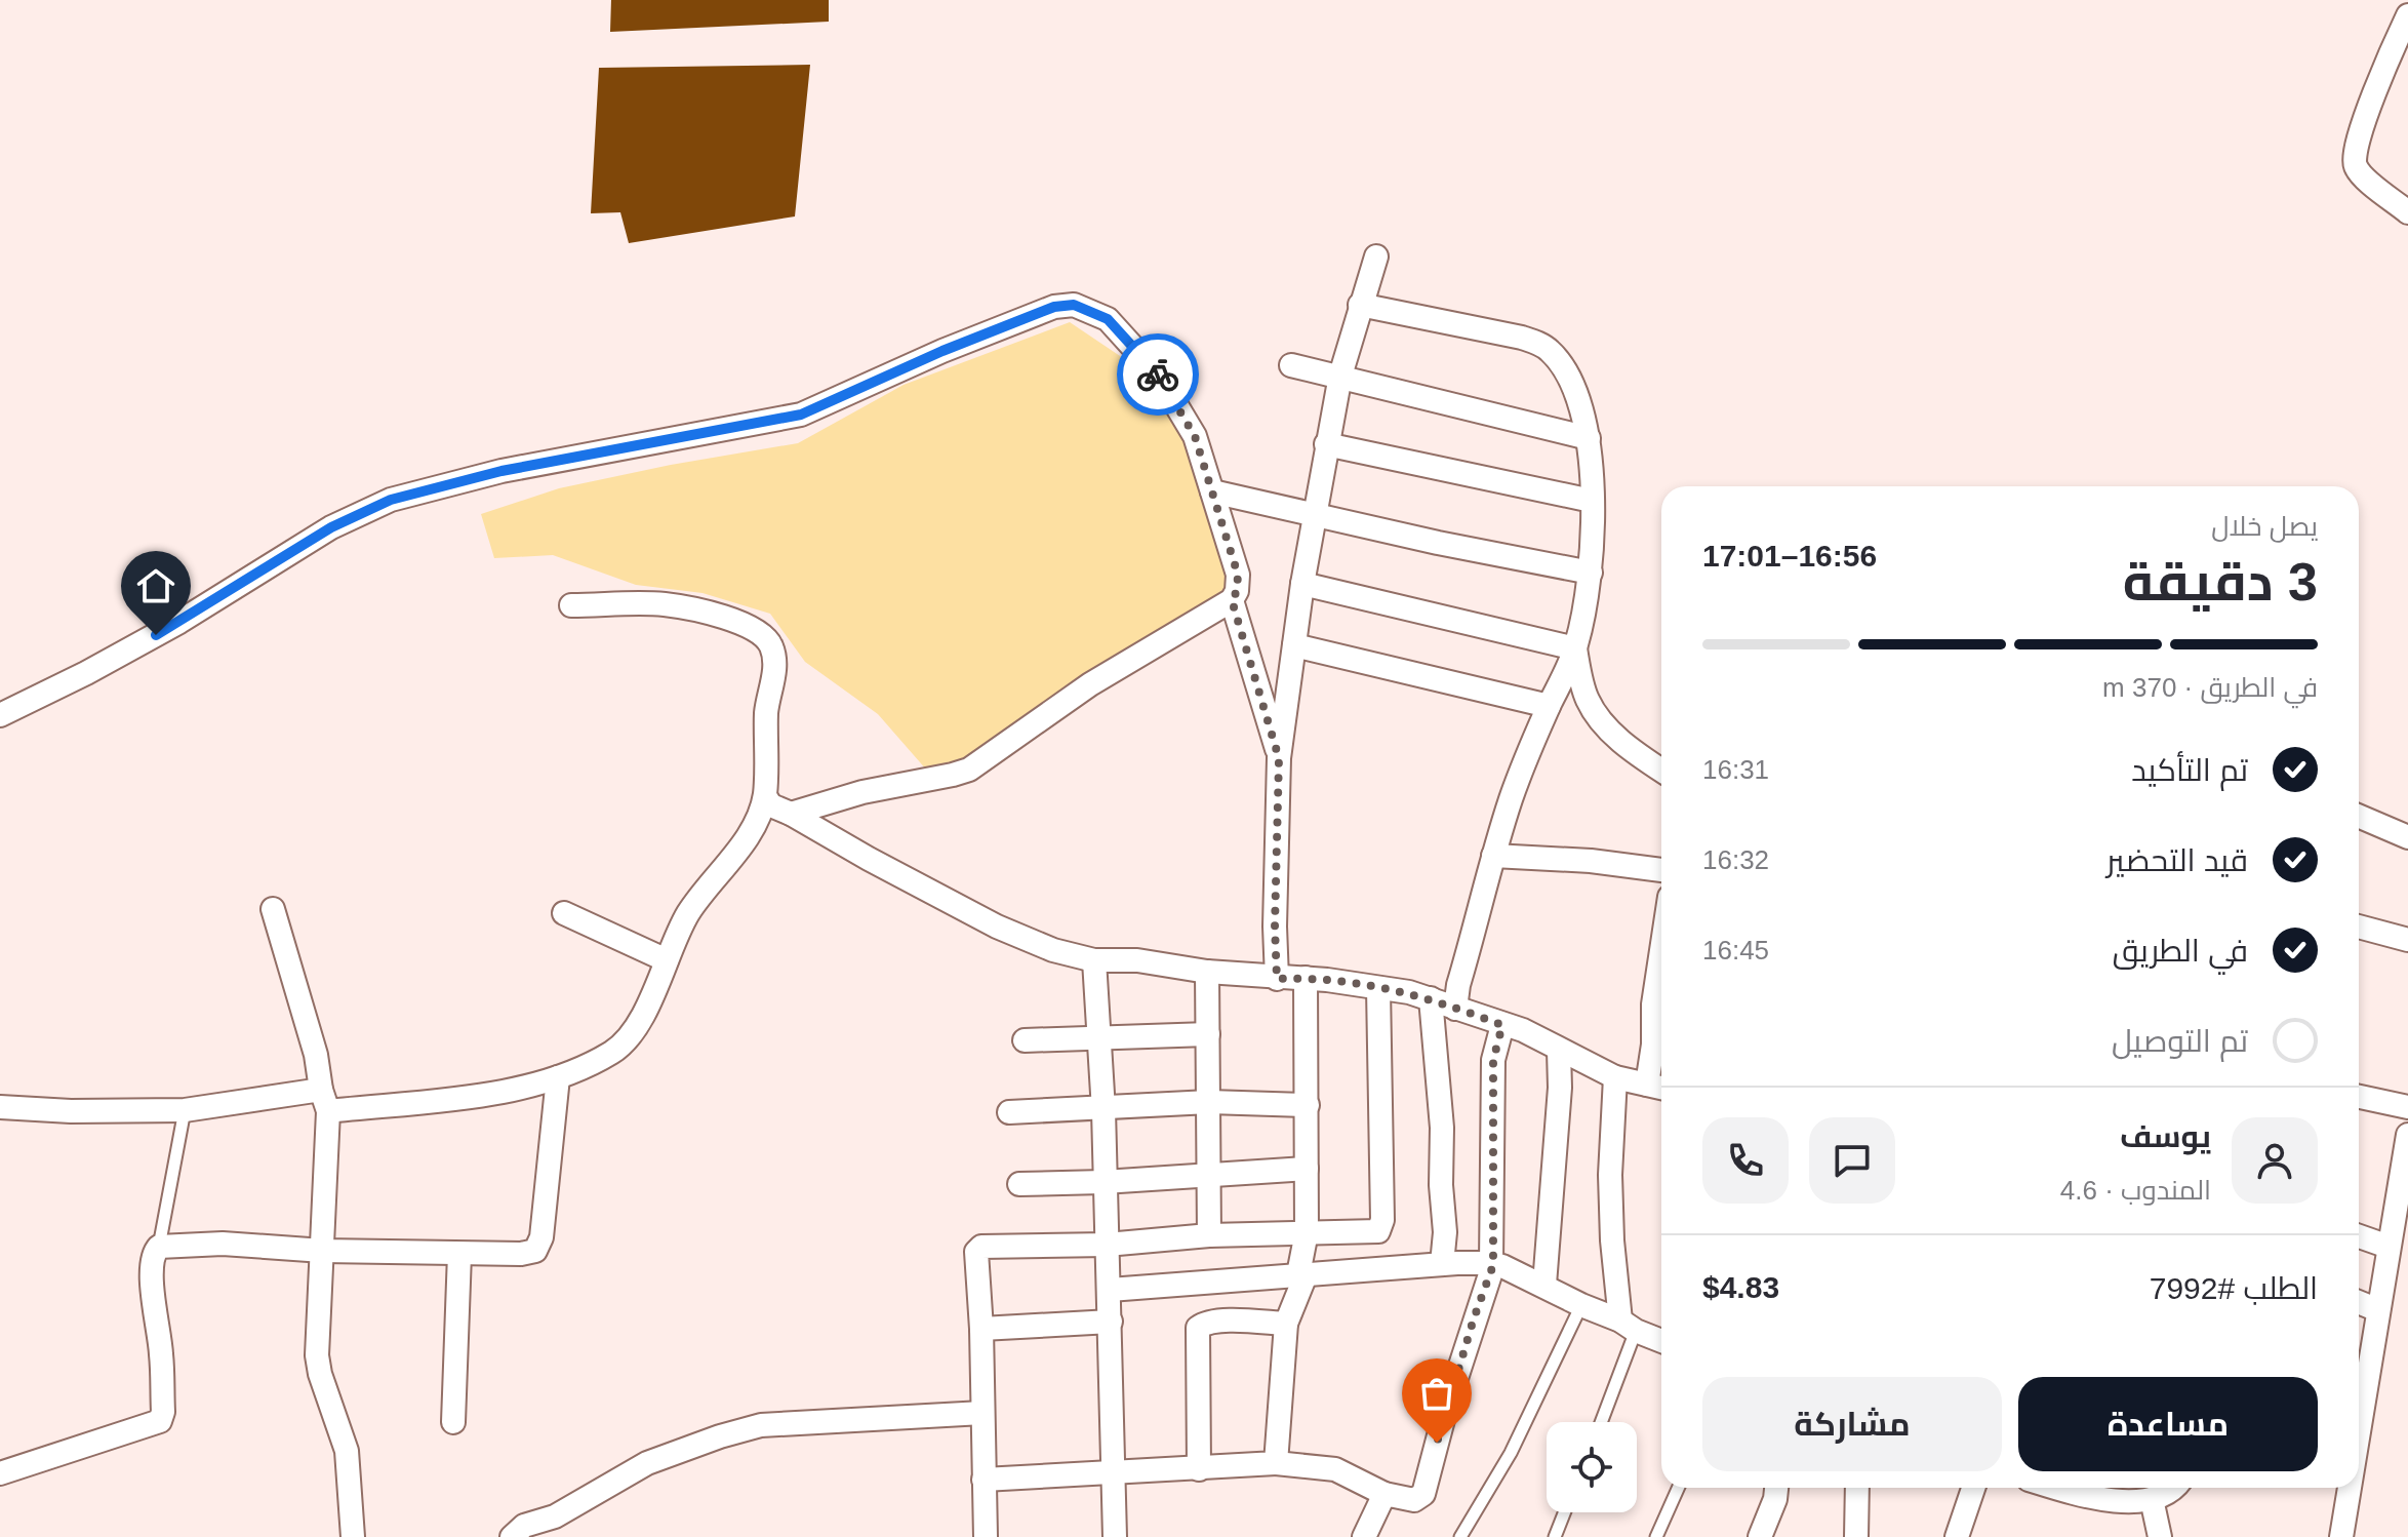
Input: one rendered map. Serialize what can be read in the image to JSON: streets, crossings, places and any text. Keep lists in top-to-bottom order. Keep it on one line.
{"page":{"heading":["3 دقيقة","يصل خلال","16:56–17:01"],"panel":["يوسف","المندوب · 4.6","الطلب #7992","$4.83"],"bar":"في الطريق · 370 m","list":[["تم التأكيد","16:31"],["قيد التحضير","16:32"],["في الطريق","16:45"],"تم التوصيل"],"buttons":["مساعدة","مشاركة"]}}
